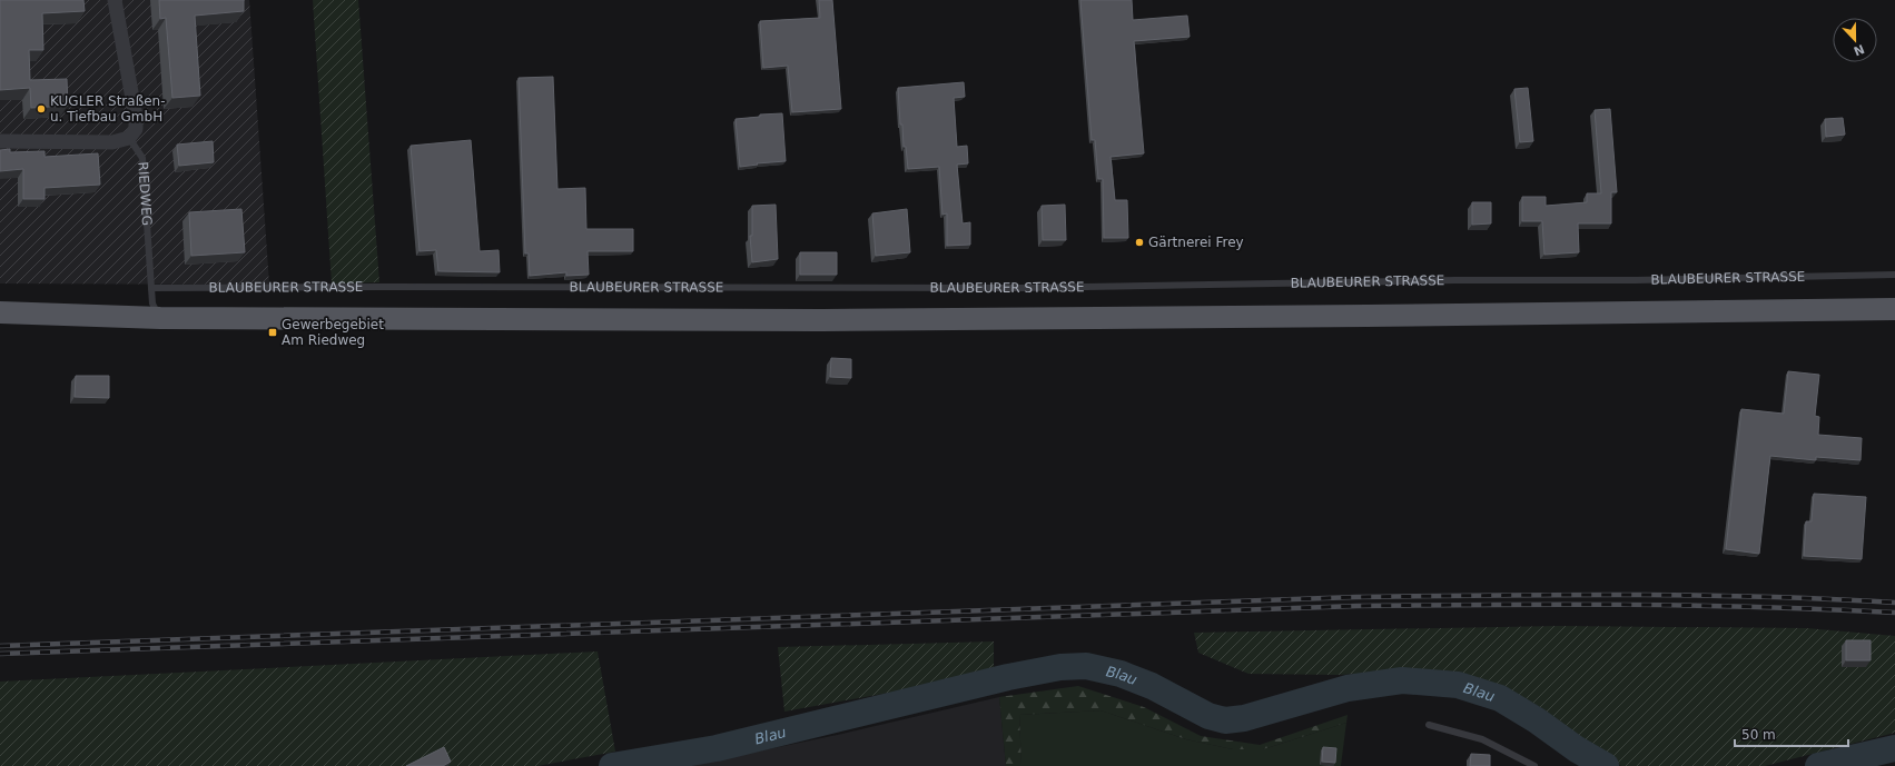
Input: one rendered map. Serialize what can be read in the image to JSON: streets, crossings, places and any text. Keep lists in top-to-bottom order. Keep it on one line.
{"streets":{"lane":["RIEDWEG","BLAUBEURER STRASSE"]},"crossings":[["RIEDWEG","BLAUBEURER STRASSE"]],"water":["Blau"],"places":{"other":["KUGLER Straßen- u. Tiefbau GmbH","Gärtnerei Frey"],"transit":["Gewerbegebiet Am Riedweg"]},"scale_bar":"50 m","north":"bottom"}
